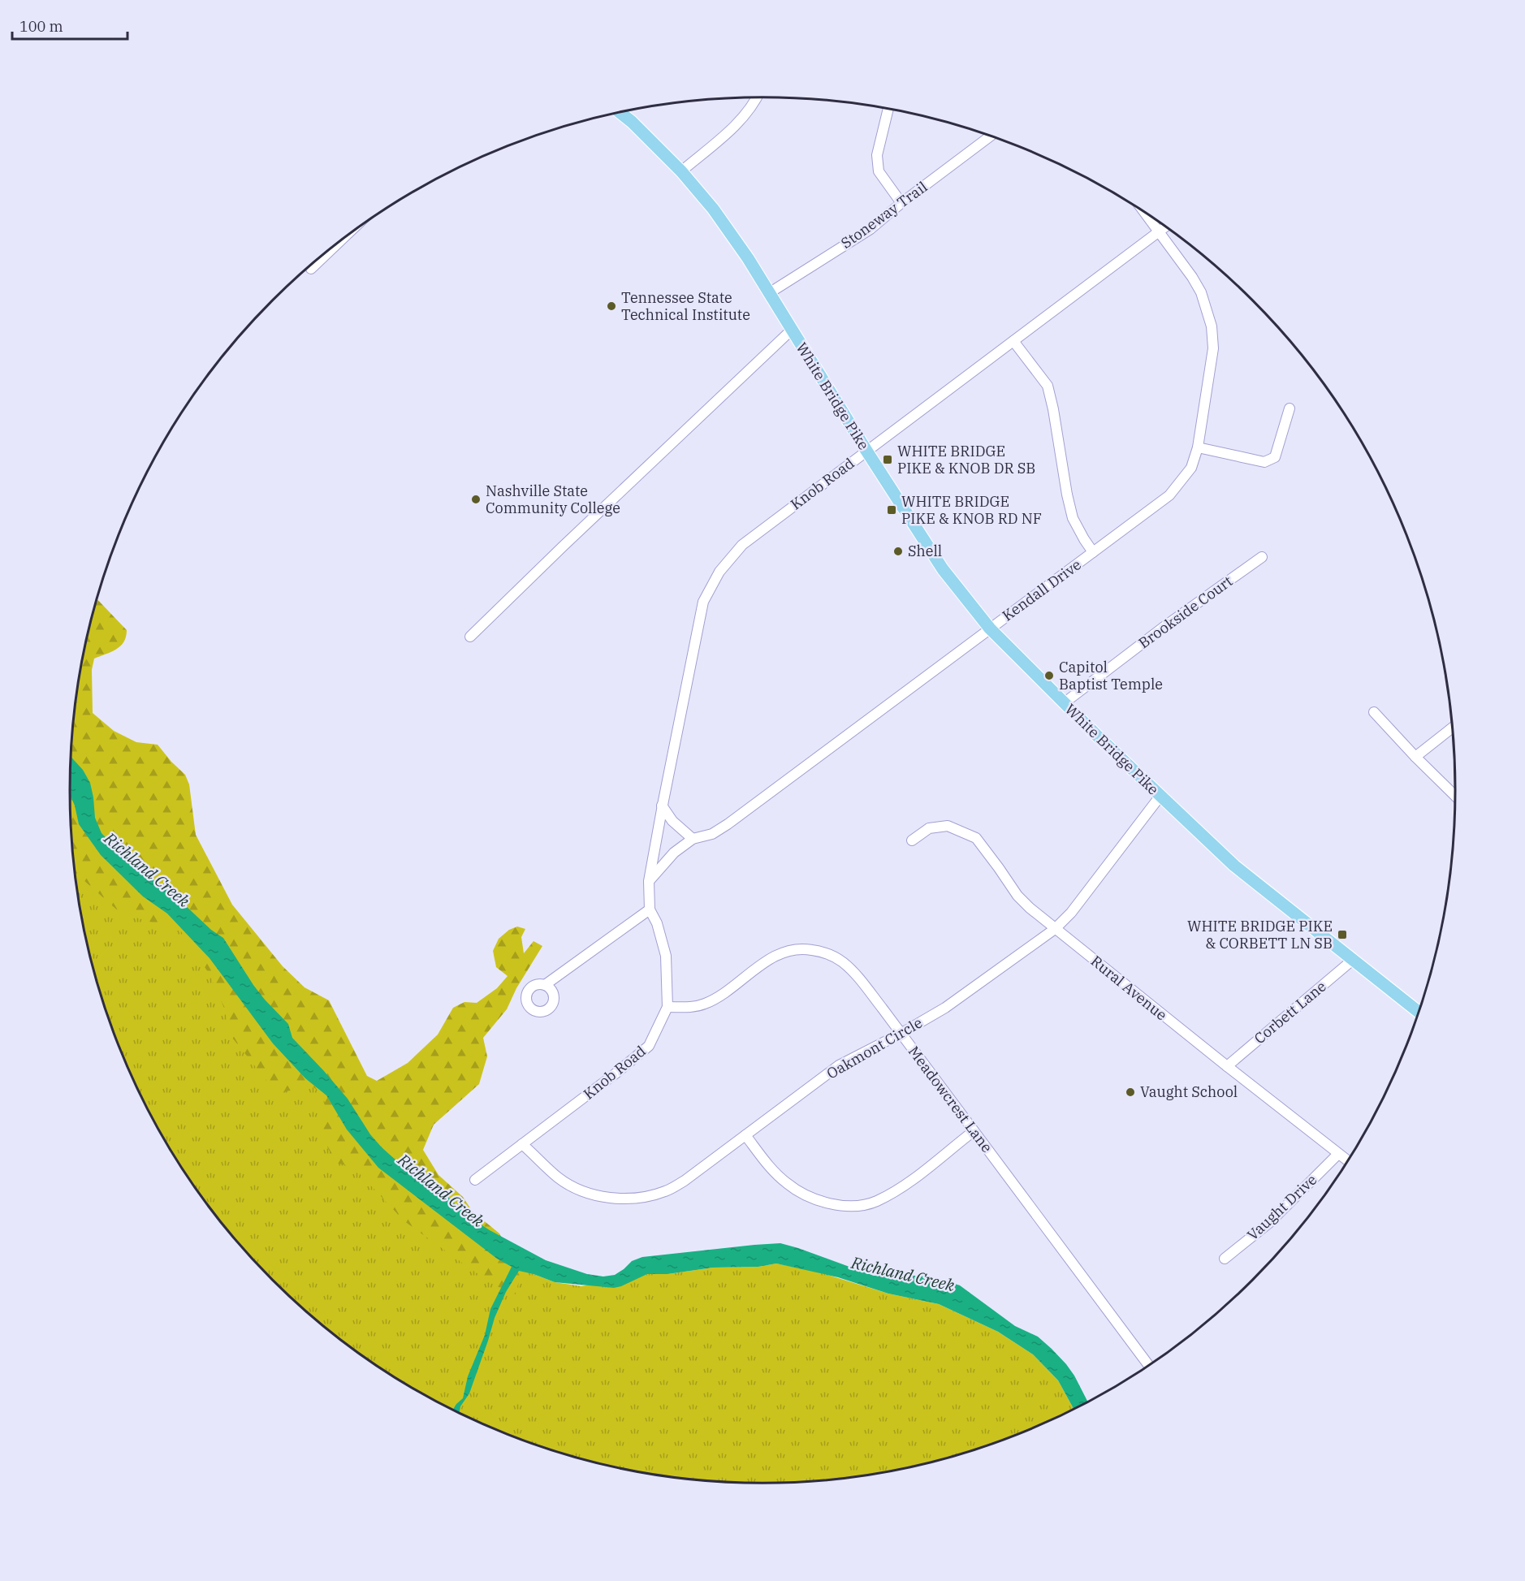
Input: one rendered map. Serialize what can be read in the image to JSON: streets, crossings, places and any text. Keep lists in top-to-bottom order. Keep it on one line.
{"streets":{"main road":["White Bridge Pike"],"street":["Stoneway Trail","Knob Road","Kendall Drive","Brookside Court","Rural Avenue","Corbett Lane","Oakmont Circle","Meadowcrest Lane","Vaught Drive"]},"crossings":[["Stoneway Trail","White Bridge Pike"],["White Bridge Pike","Knob Road"],["White Bridge Pike","Kendall Drive"],["White Bridge Pike","Brookside Court"],["White Bridge Pike","Corbett Lane"],["White Bridge Pike","Oakmont Circle"],["Knob Road","Kendall Drive"],["Knob Road","Oakmont Circle"],["Knob Road","Meadowcrest Lane"],["Rural Avenue","Corbett Lane"],["Rural Avenue","Oakmont Circle"],["Rural Avenue","Vaught Drive"],["Oakmont Circle","Meadowcrest Lane"]],"water":["Richland Creek"],"places":{"other":["Tennessee State Technical Institute","Nashville State Community College","Shell","Capitol Baptist Temple","Vaught School"],"transit":["WHITE BRIDGE PIKE & KNOB DR SB","WHITE BRIDGE PIKE & KNOB RD NF","WHITE BRIDGE PIKE & CORBETT LN SB"]},"scale_bar":"100 m"}
